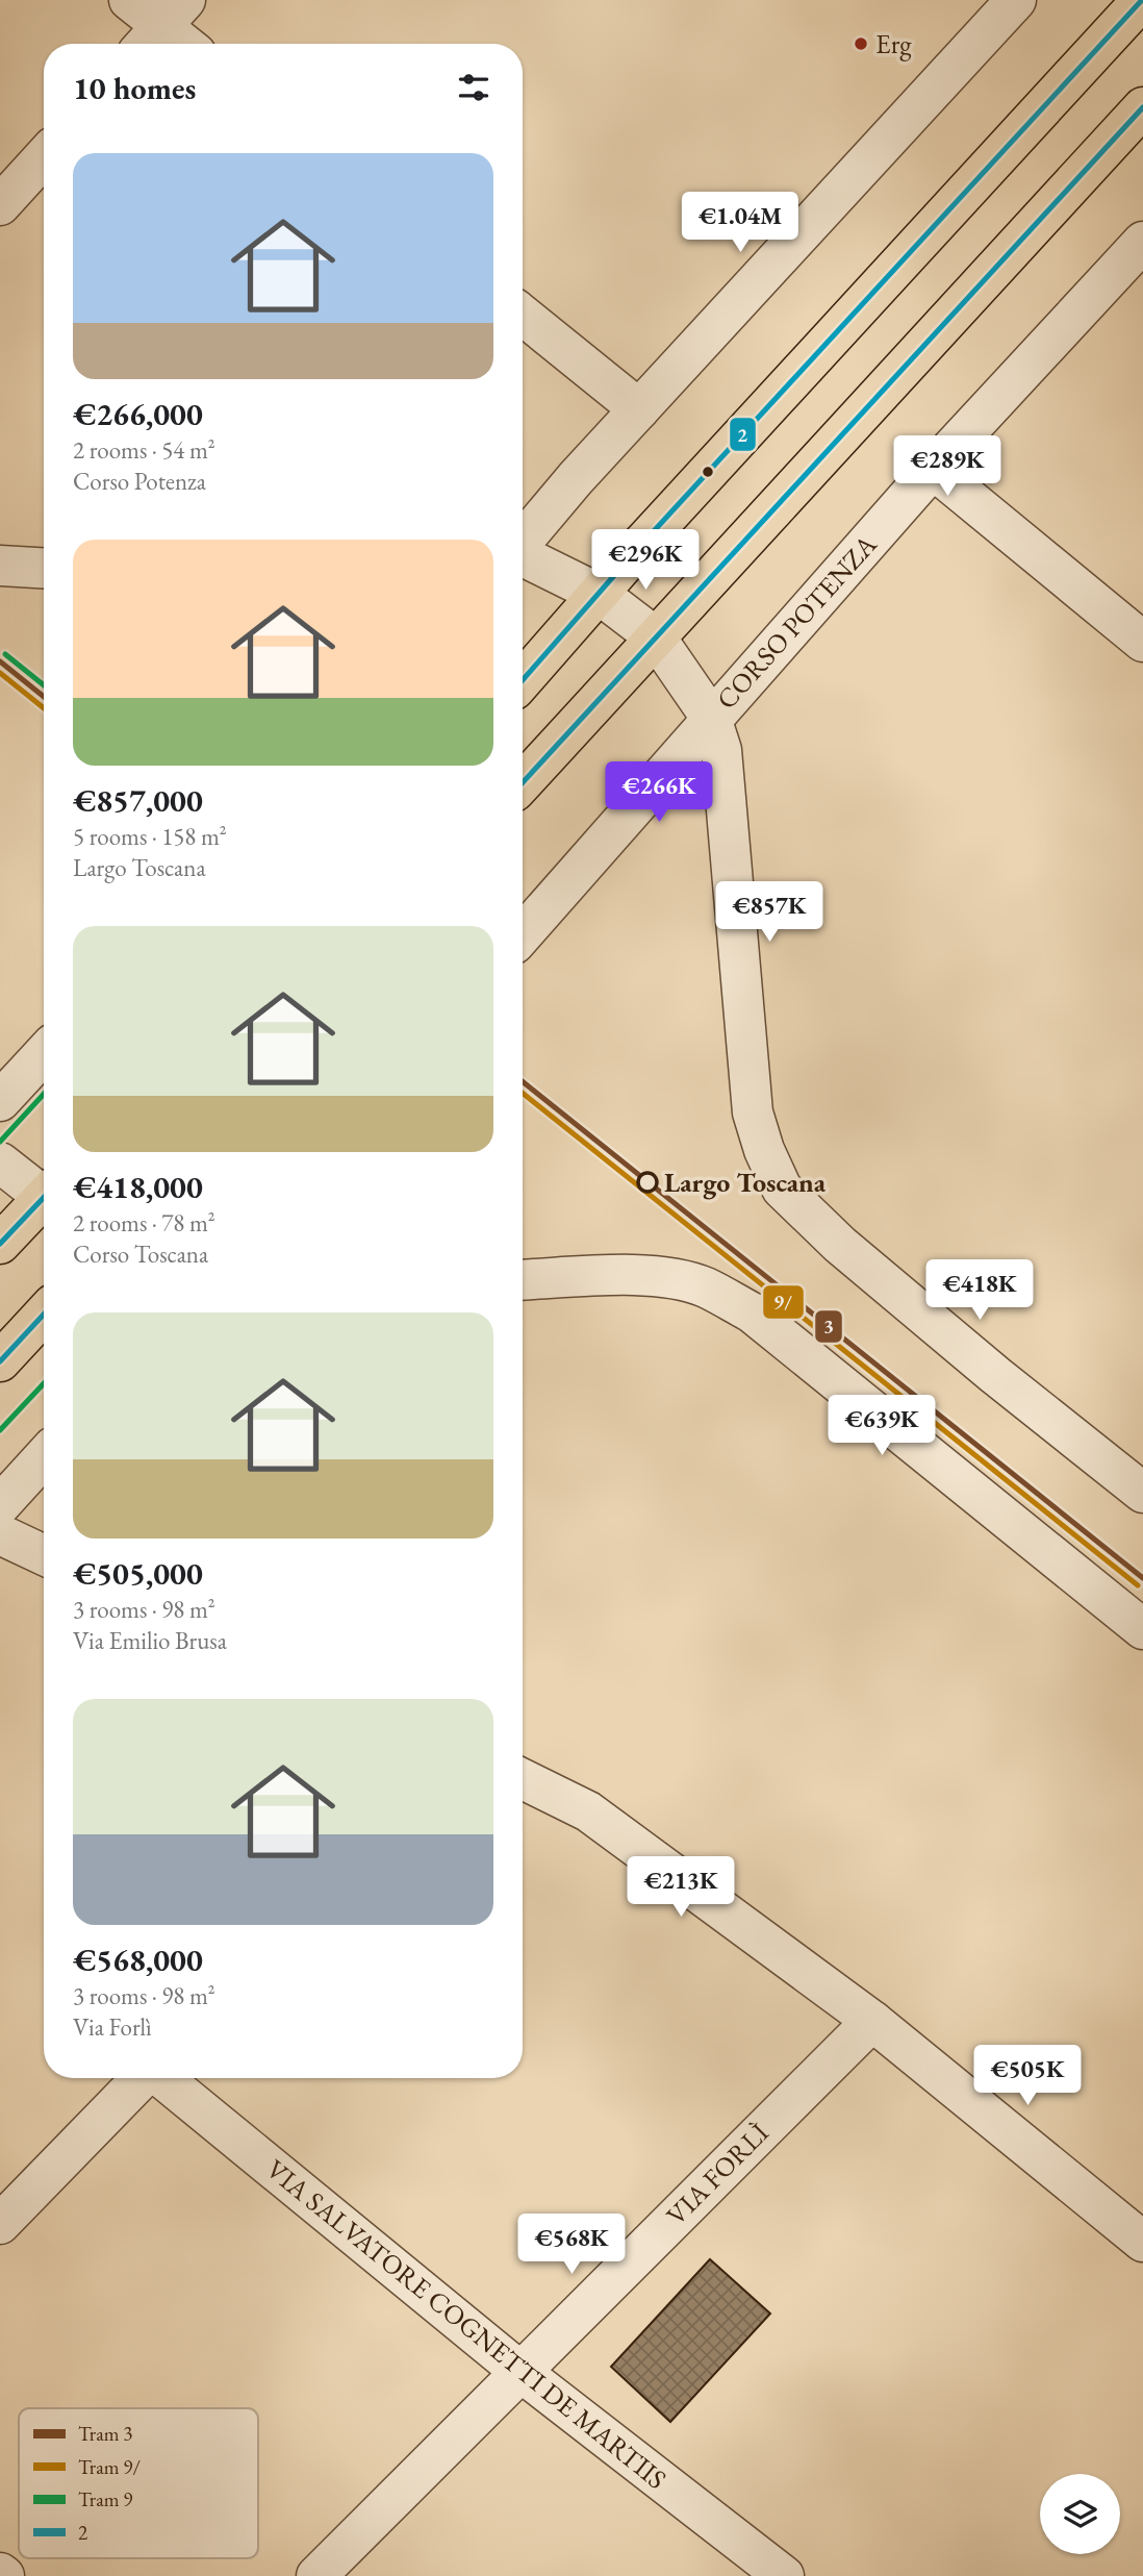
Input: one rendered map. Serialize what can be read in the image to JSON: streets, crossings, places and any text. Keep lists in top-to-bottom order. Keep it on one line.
{"streets":{"street":["CORSO POTENZA","VIA FORLÌ","VIA SALVATORE COGNETTI DE MARTIIS"]},"crossings":[["VIA FORLÌ","VIA SALVATORE COGNETTI DE MARTIIS"]],"places":["Erg","Largo Toscana"],"lines":["transit line 2","tram line 9","tram line 3","tram line 9/"],"legend":["Tram 3","Tram 9/","Tram 9","2"],"page":{"heading":"10 homes","list":[{"name":"€266,000","note":"2 rooms · 54 m² · Corso Potenza"},{"name":"€857,000","note":"5 rooms · 158 m² · Largo Toscana"},{"name":"€418,000","note":"2 rooms · 78 m² · Corso Toscana"},{"name":"€505,000","note":"3 rooms · 98 m² · Via Emilio Brusa"},{"name":"€568,000","note":"3 rooms · 98 m² · Via Forlì"}],"price":["€1.04M","€289K","€296K","€266K","€857K","€418K","€639K","€213K","€505K","€568K"]}}
